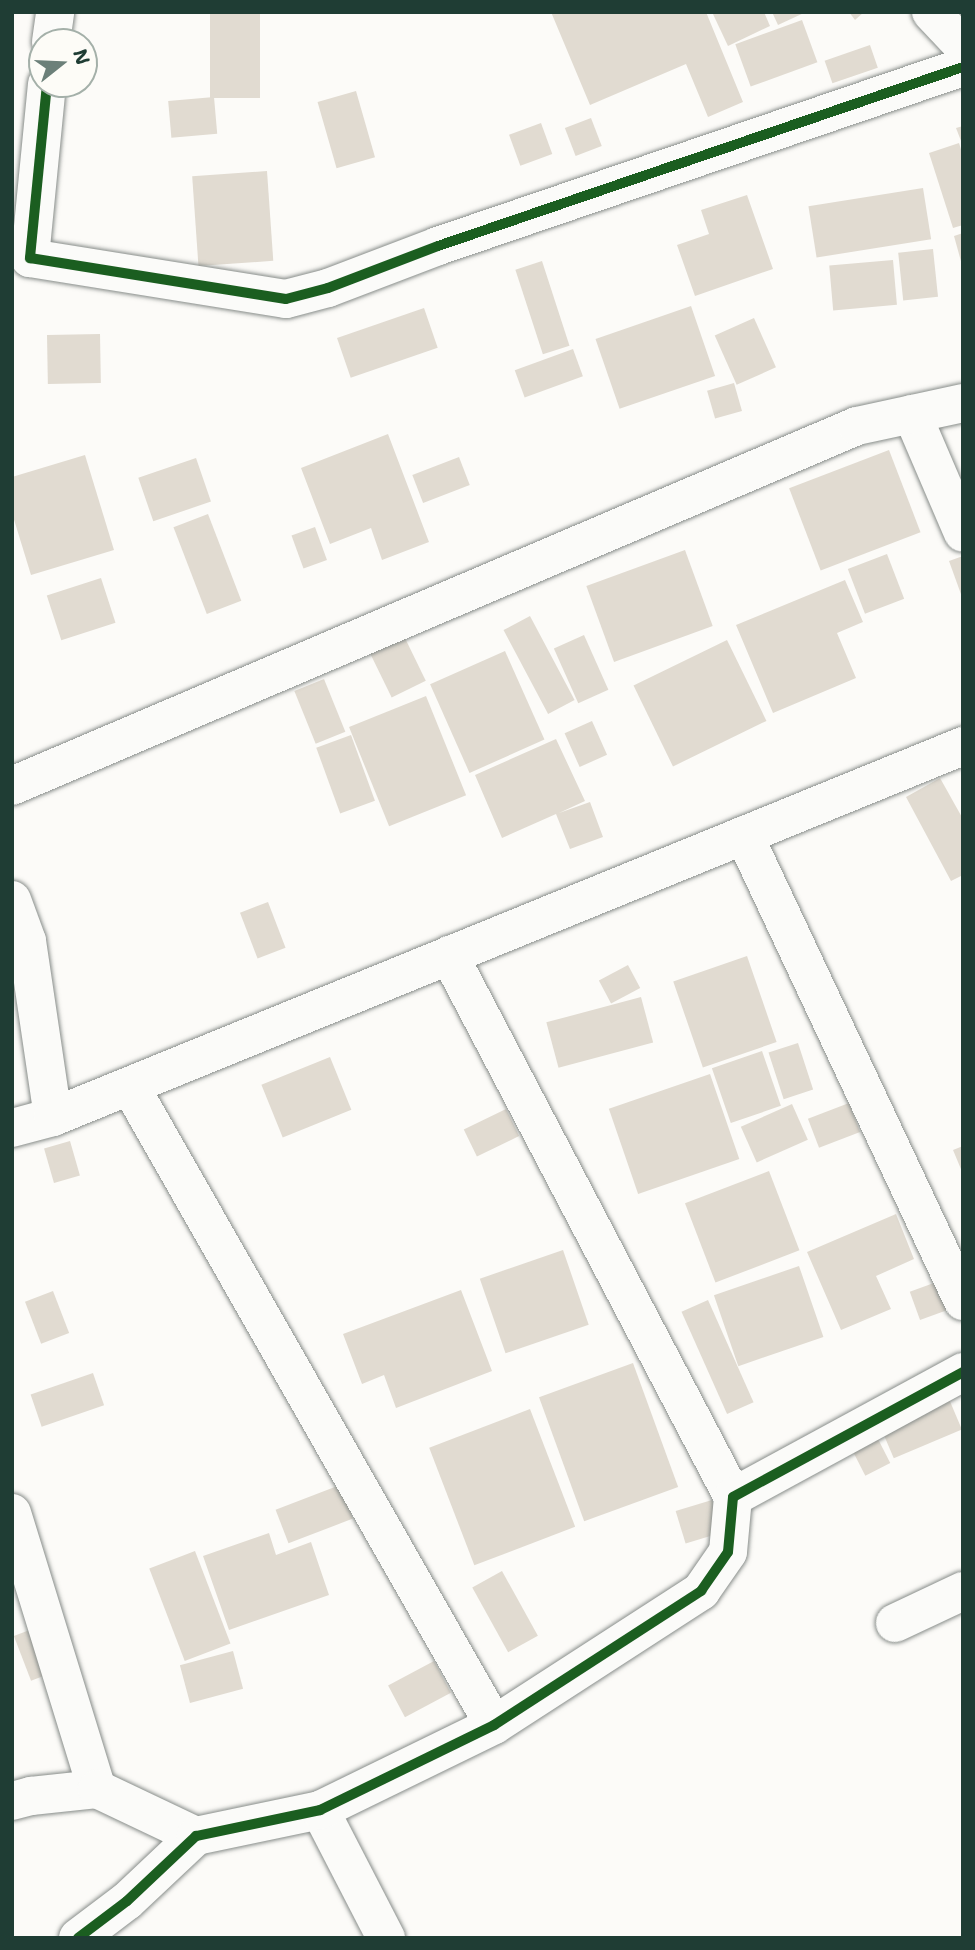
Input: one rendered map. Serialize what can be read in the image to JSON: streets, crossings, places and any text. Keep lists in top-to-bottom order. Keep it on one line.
{"north":"right"}
